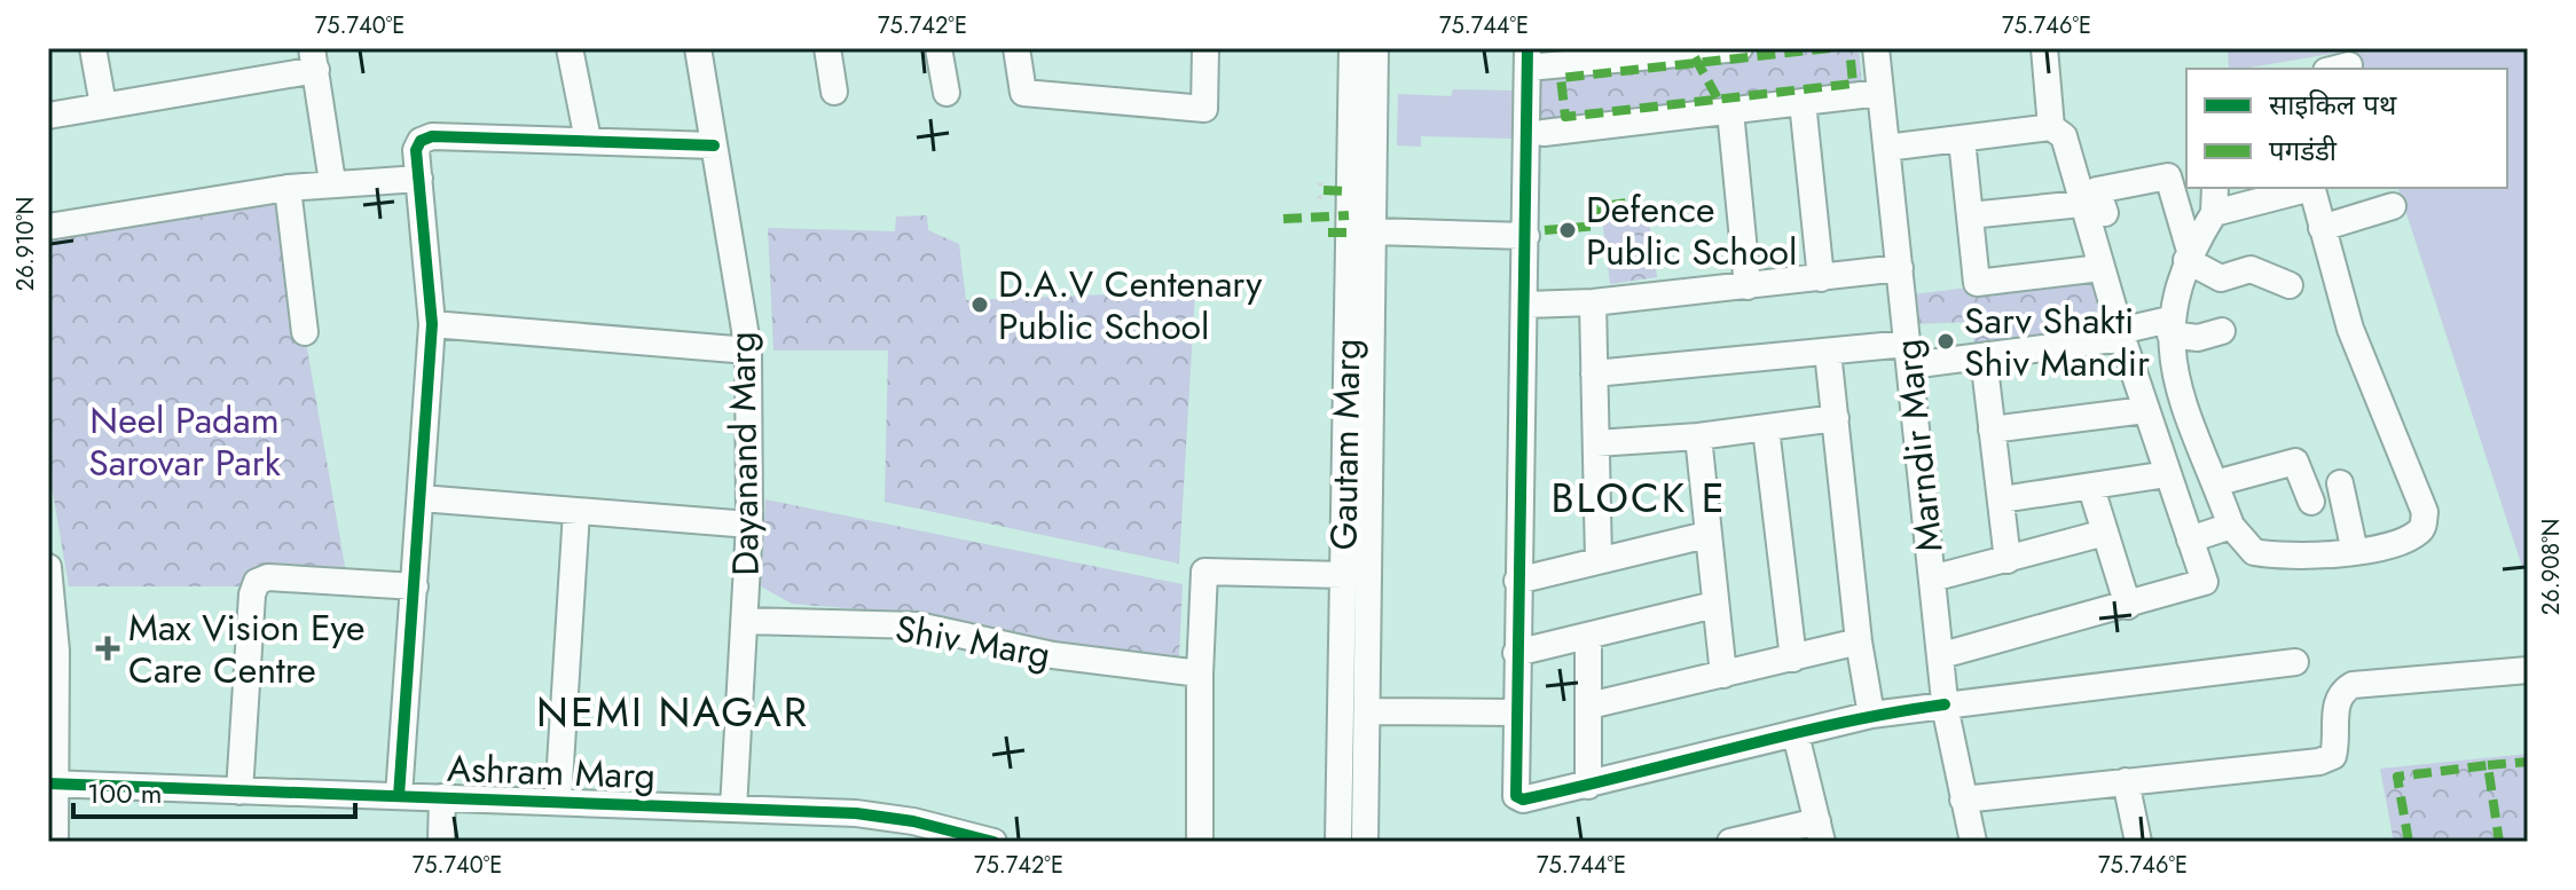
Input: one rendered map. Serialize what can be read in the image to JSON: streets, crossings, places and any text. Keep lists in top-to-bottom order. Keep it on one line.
{"streets":{"street":["Gautam Marg","Marndir Marg","Dayanand Marg","Shiv Marg","Ashram Marg"]},"crossings":[["Dayanand Marg","Shiv Marg"],["Dayanand Marg","Ashram Marg"]],"districts":["BLOCK E","NEMI NAGAR"],"parks":["Neel Padam Sarovar Park"],"places":{"other":["Defence Public School","D.A.V Centenary Public School","Sarv Shakti Shiv Mandir"],"health":["Max Vision Eye Care Centre"]},"legend":["साइकिल पथ","पगडंडी"],"scale_bar":"100 m","coordinates":["75.740°E","75.742°E","75.744°E","75.746°E","26.910°N","26.908°N"]}
